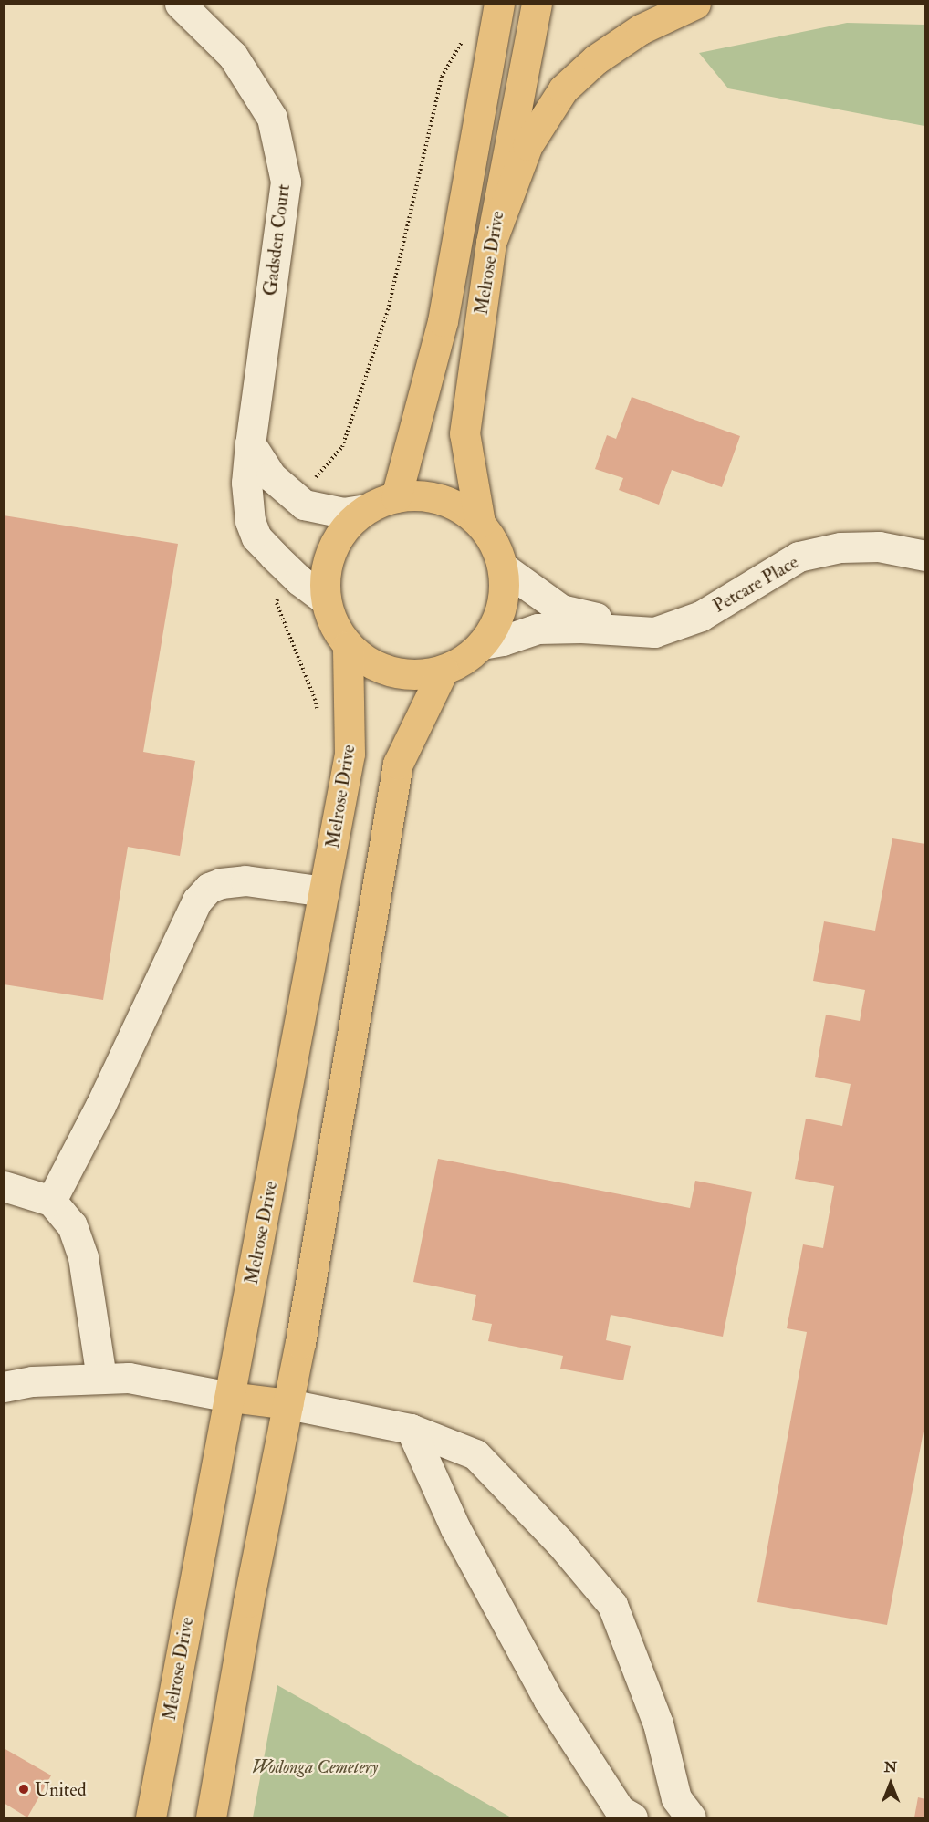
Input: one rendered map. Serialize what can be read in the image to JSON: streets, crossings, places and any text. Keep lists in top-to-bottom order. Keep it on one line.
{"streets":{"main road":["Melrose Drive"],"street":["Gadsden Court","Petcare Place"]},"crossings":[["Gadsden Court","Melrose Drive"],["Gadsden Court","Petcare Place"],["Melrose Drive","Petcare Place"]],"parks":["Wodonga Cemetery"],"places":["United"],"north":"top"}
